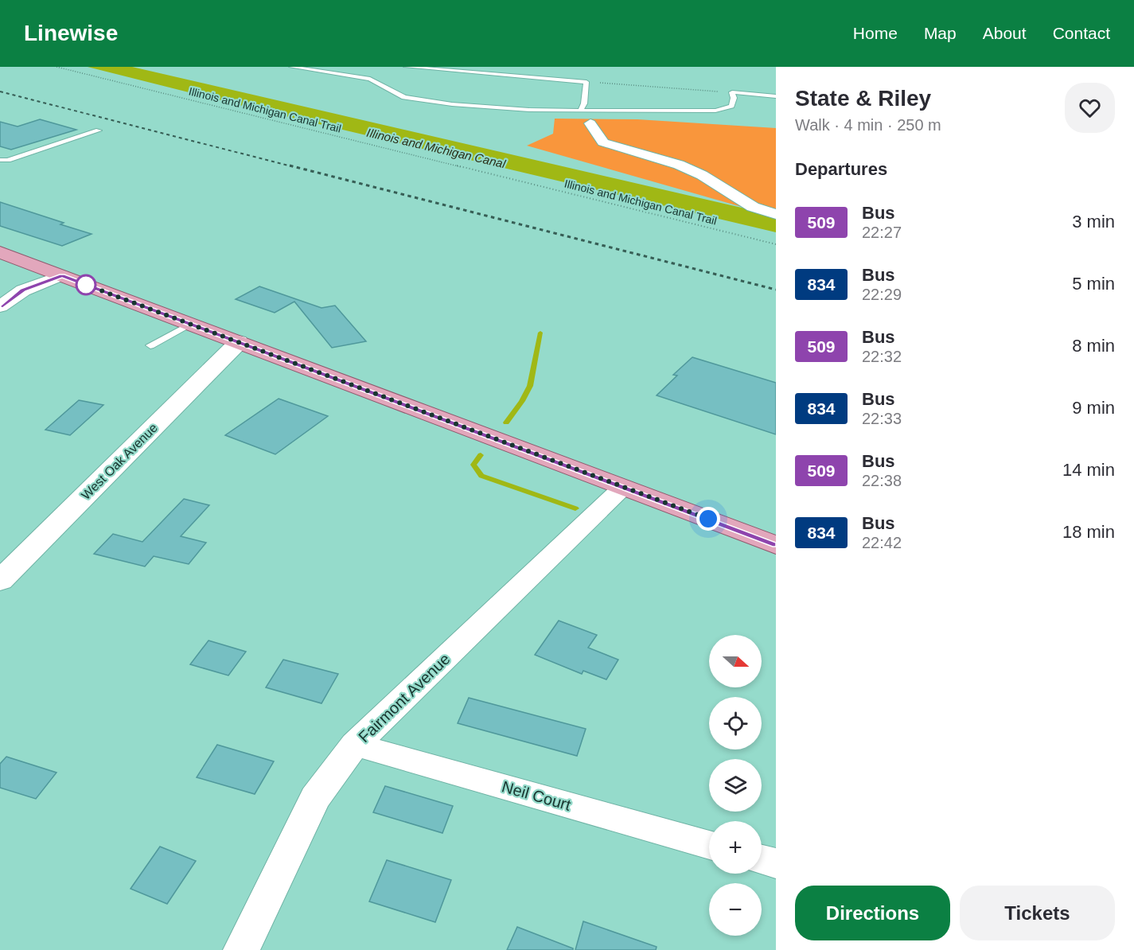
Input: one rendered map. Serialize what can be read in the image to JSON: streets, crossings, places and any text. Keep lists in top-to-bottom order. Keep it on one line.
{"streets":{"street":["West Oak Avenue","Fairmont Avenue","Neil Court"],"path":["Illinois and Michigan Canal Trail"]},"crossings":[["Fairmont Avenue","Neil Court"]],"water":["Illinois and Michigan Canal"],"lines":["bus line 509"],"north":"right","page":{"header":"Linewise","nav":["Home","Map","About","Contact"],"heading":[["State & Riley","Walk · 4 min · 250 m"],"Departures"],"list":[{"mark":"509","name":"Bus","note":"22:27","value":"3 min"},{"mark":"834","name":"Bus","note":"22:29","value":"5 min"},{"mark":"509","name":"Bus","note":"22:32","value":"8 min"},{"mark":"834","name":"Bus","note":"22:33","value":"9 min"},{"mark":"509","name":"Bus","note":"22:38","value":"14 min"},{"mark":"834","name":"Bus","note":"22:42","value":"18 min"}],"map_buttons":["+","−"],"buttons":["Directions","Tickets"]}}
